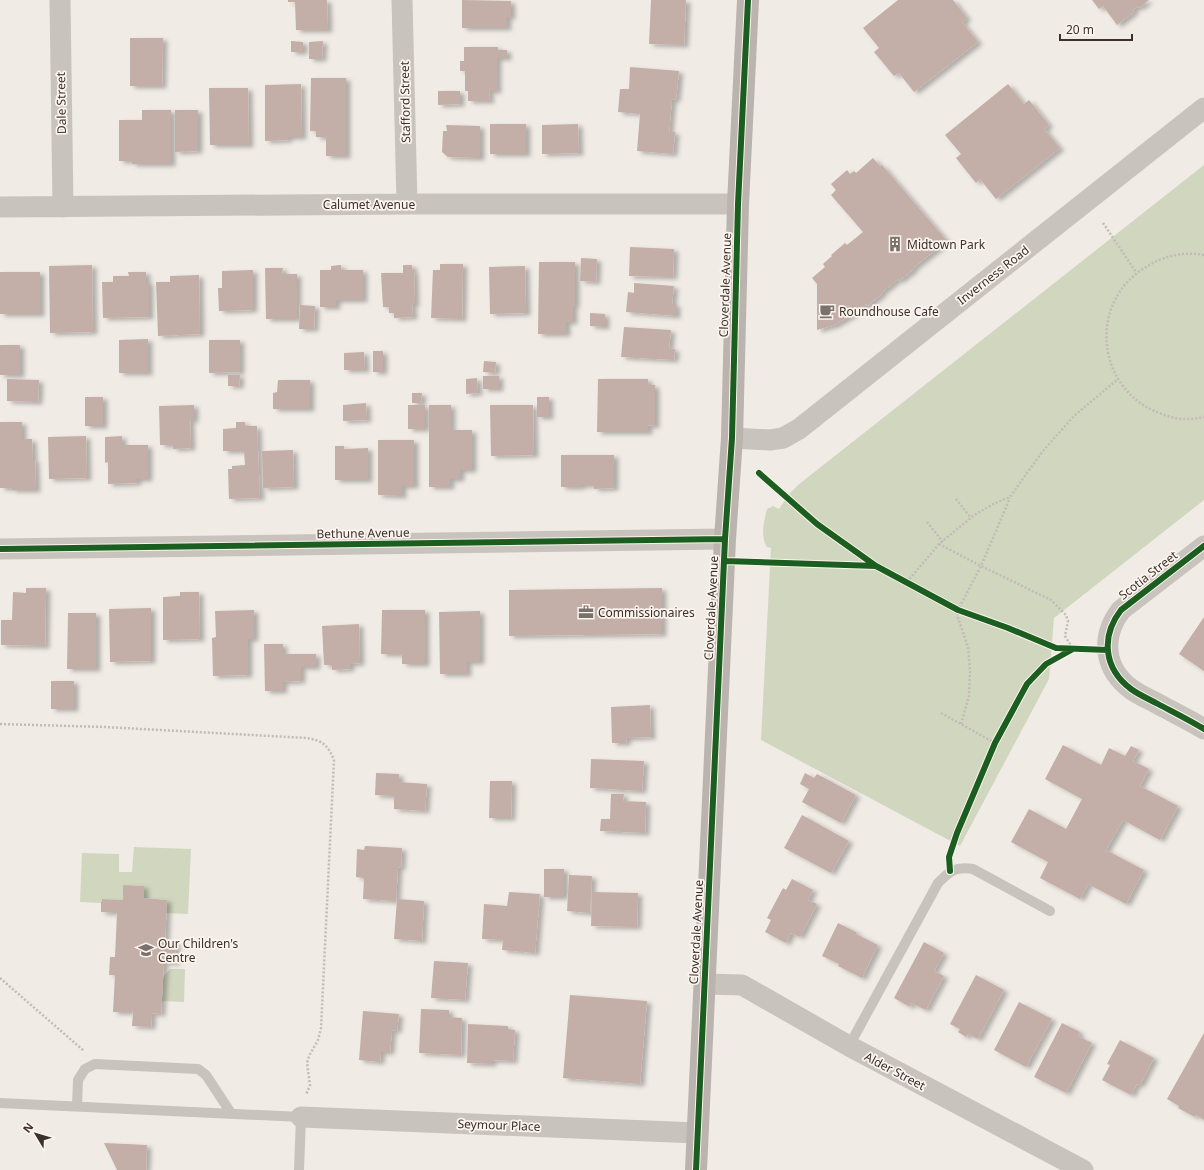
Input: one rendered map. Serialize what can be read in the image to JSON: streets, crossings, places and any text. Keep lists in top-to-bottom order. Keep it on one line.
{"streets":{"main road":["Cloverdale Avenue"],"street":["Stafford Street","Dale Street","Calumet Avenue","Inverness Road","Bethune Avenue","Scotia Street","Alder Street","Seymour Place"]},"crossings":[["Stafford Street","Calumet Avenue"],["Dale Street","Calumet Avenue"],["Calumet Avenue","Cloverdale Avenue"],["Inverness Road","Cloverdale Avenue"],["Cloverdale Avenue","Bethune Avenue"],["Cloverdale Avenue","Alder Street"],["Cloverdale Avenue","Seymour Place"]],"places":{"building":["Midtown Park"],"cafe":["Roundhouse Cafe"],"office":["Commissionaires"],"school or university":["Our Children's Centre"]},"scale_bar":"20 m","north":"top left"}
